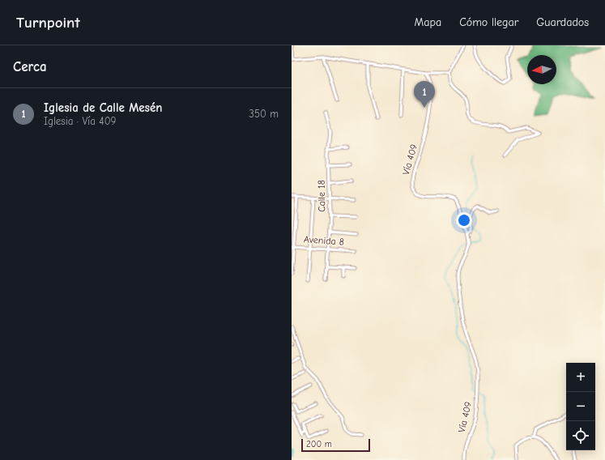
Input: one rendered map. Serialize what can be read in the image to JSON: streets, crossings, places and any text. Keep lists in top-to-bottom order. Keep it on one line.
{"streets":{"street":["Vía 409","Calle 18","Avenida 8"]},"crossings":[["Calle 18","Avenida 8"]],"scale_bar":"200 m","north":"left","page":{"header":"Turnpoint","nav":["Mapa","Cómo llegar","Guardados"],"heading":"Cerca","pins":"1","list":[{"mark":"1","name":"Iglesia de Calle Mesén","note":"Iglesia · Vía 409","value":"350 m"}],"map_buttons":["+","−"],"scale":"200 m"}}
